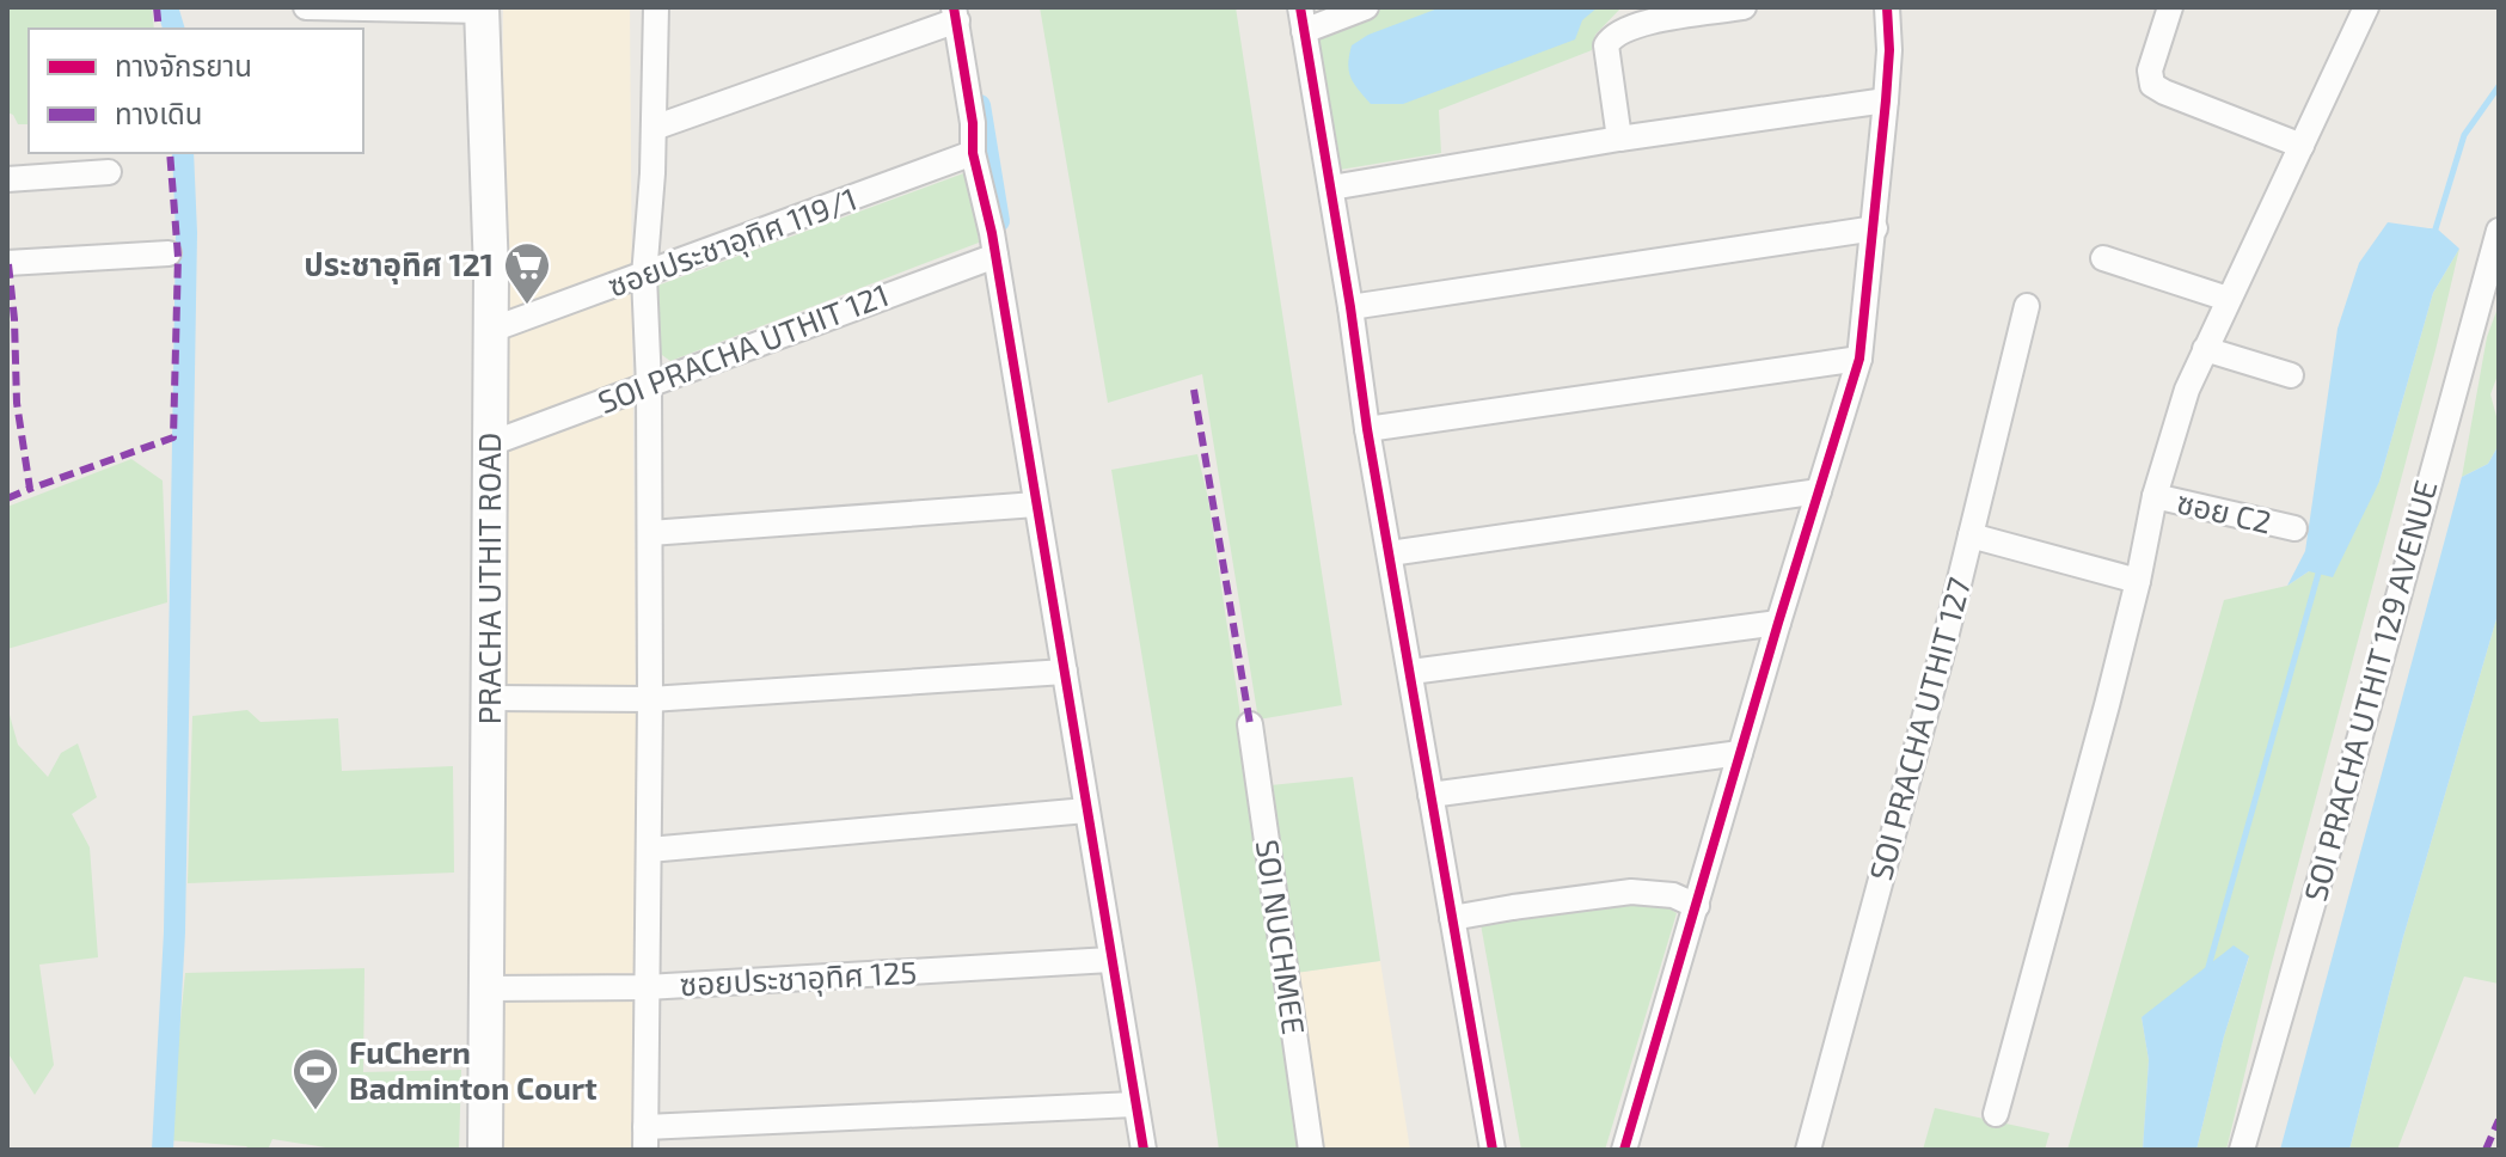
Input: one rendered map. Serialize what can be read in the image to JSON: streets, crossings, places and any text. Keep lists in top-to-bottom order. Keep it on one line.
{"streets":{"main road":["PRACHA UTHIT ROAD"],"street":["ซอยประชาอุทิศ 119/1","SOI PRACHA UTHIT 121","ซอย C2","SOI PRACHA UTHIT 129 AVENUE","SOI PRACHA UTHIT 127","SOI NUCHMEE","ซอยประชาอุทิศ 125"]},"crossings":[["ซอยประชาอุทิศ 119/1","PRACHA UTHIT ROAD"],["SOI PRACHA UTHIT 121","PRACHA UTHIT ROAD"],["PRACHA UTHIT ROAD","ซอยประชาอุทิศ 125"]],"places":{"supermarket":["ประชาอุทิศ 121"],"sports":["FuChern Badminton Court"]},"legend":["ทางจักรยาน","ทางเดิน"]}
